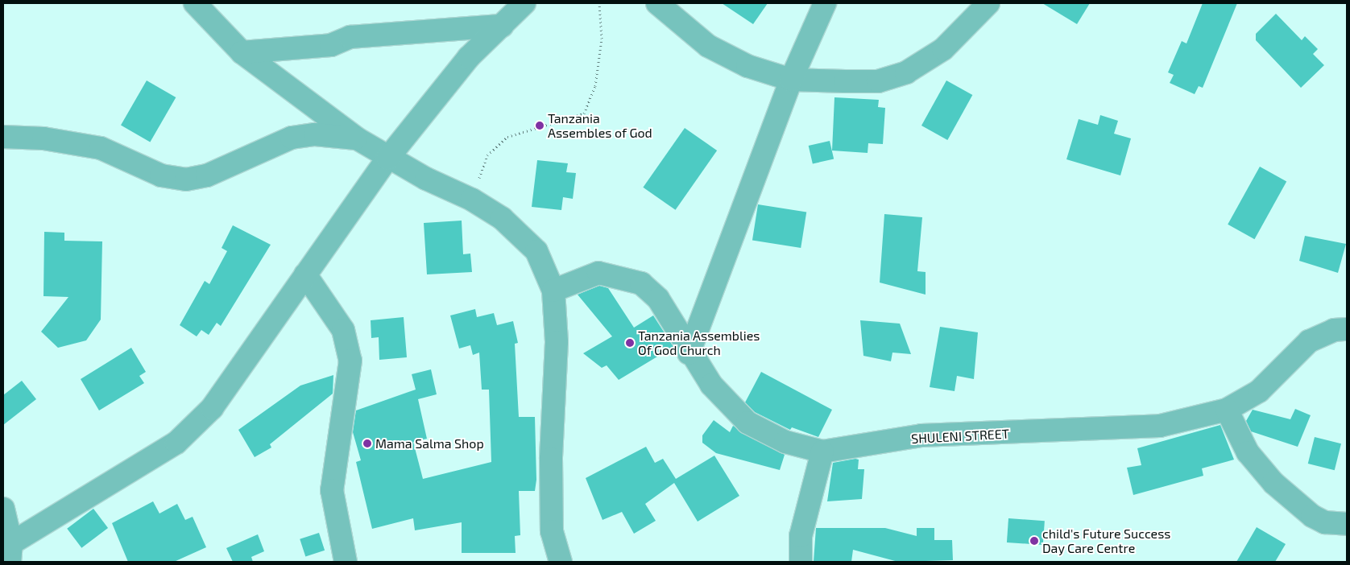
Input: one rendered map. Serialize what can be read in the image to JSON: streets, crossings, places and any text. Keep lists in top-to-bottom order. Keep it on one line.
{"streets":{"street":["SHULENI STREET"]},"places":["Tanzania Assembles of God","Tanzania Assemblies Of God Church","Mama Salma Shop","child's Future Success Day Care Centre"]}
